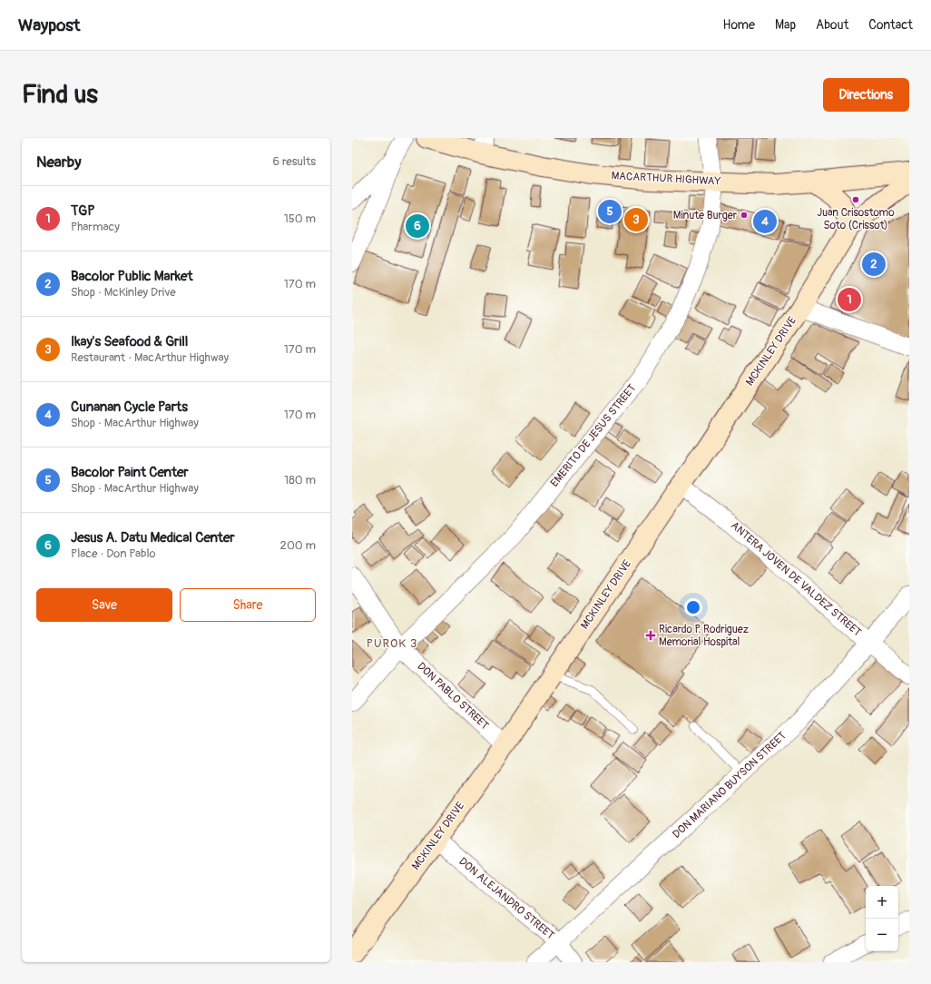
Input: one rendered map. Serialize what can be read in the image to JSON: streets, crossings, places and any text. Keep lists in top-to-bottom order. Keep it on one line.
{"streets":{"main road":["MACARTHUR HIGHWAY","MCKINLEY DRIVE"],"street":["EMERITO DE JESUS STREET","ANTERA JOVEN DE VALDEZ STREET","DON PABLO STREET","DON MARIANO BUYSON STREET","DON ALEJANDRO STREET"]},"crossings":[["MACARTHUR HIGHWAY","EMERITO DE JESUS STREET"],["MCKINLEY DRIVE","ANTERA JOVEN DE VALDEZ STREET"],["MCKINLEY DRIVE","DON PABLO STREET"],["MCKINLEY DRIVE","DON ALEJANDRO STREET"],["EMERITO DE JESUS STREET","DON PABLO STREET"],["ANTERA JOVEN DE VALDEZ STREET","DON MARIANO BUYSON STREET"],["DON MARIANO BUYSON STREET","DON ALEJANDRO STREET"]],"districts":["PUROK 3"],"places":{"other":["Juan Crisostomo Soto (Crissot)","Minute Burger"],"health":["Ricardo P. Rodriguez Memorial Hospital"]},"page":{"header":"Waypost","nav":["Home","Map","About","Contact"],"buttons":["Directions",["Save","Share"]],"title":"Find us","heading":["Nearby","6 results"],"list":[{"mark":"1","name":"TGP","note":"Pharmacy","value":"150 m"},{"mark":"2","name":"Bacolor Public Market","note":"Shop · McKinley Drive","value":"170 m"},{"mark":"3","name":"Ikay's Seafood & Grill","note":"Restaurant · MacArthur Highway","value":"170 m"},{"mark":"4","name":"Cunanan Cycle Parts","note":"Shop · MacArthur Highway","value":"170 m"},{"mark":"5","name":"Bacolor Paint Center","note":"Shop · MacArthur Highway","value":"180 m"},{"mark":"6","name":"Jesus A. Datu Medical Center","note":"Place · Don Pablo","value":"200 m"}],"pins":["5","3","4","6","2","1"],"map_buttons":["+","−"]}}
